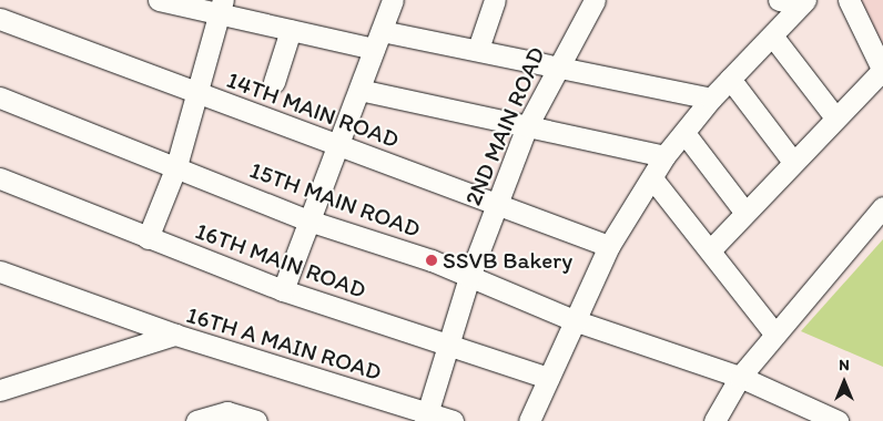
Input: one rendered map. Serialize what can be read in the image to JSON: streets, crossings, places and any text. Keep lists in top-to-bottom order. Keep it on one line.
{"streets":{"street":["14TH MAIN ROAD","2ND MAIN ROAD","15TH MAIN ROAD","16TH MAIN ROAD","16TH A MAIN ROAD"]},"crossings":[["14TH MAIN ROAD","2ND MAIN ROAD"],["2ND MAIN ROAD","15TH MAIN ROAD"],["2ND MAIN ROAD","16TH MAIN ROAD"],["2ND MAIN ROAD","16TH A MAIN ROAD"]],"places":["SSVB Bakery"],"north":"top"}
